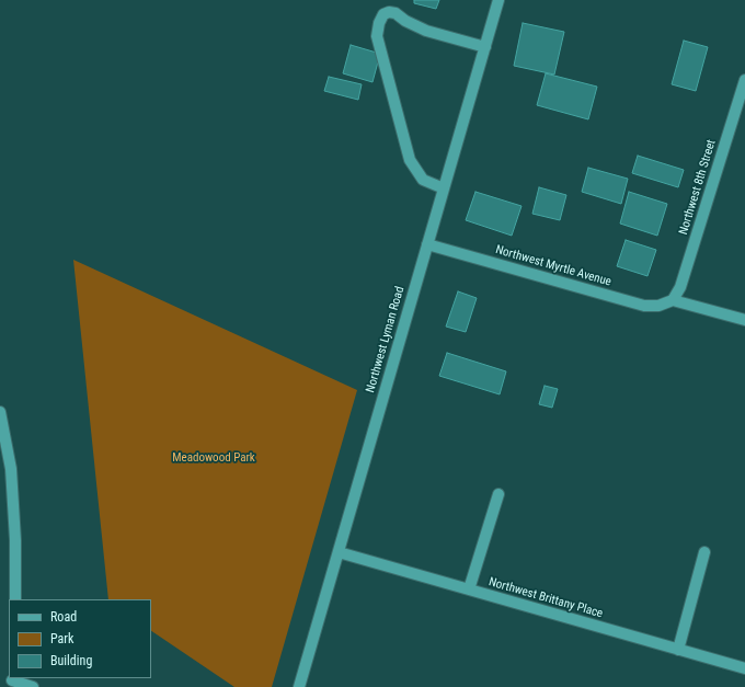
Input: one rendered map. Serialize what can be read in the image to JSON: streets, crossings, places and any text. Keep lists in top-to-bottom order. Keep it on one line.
{"streets":{"street":["Northwest 8th Street","Northwest Myrtle Avenue","Northwest Lyman Road","Northwest Brittany Place"]},"crossings":[["Northwest 8th Street","Northwest Myrtle Avenue"],["Northwest Myrtle Avenue","Northwest Lyman Road"],["Northwest Lyman Road","Northwest Brittany Place"]],"parks":["Meadowood Park"],"legend":["Road","Park","Building"]}
